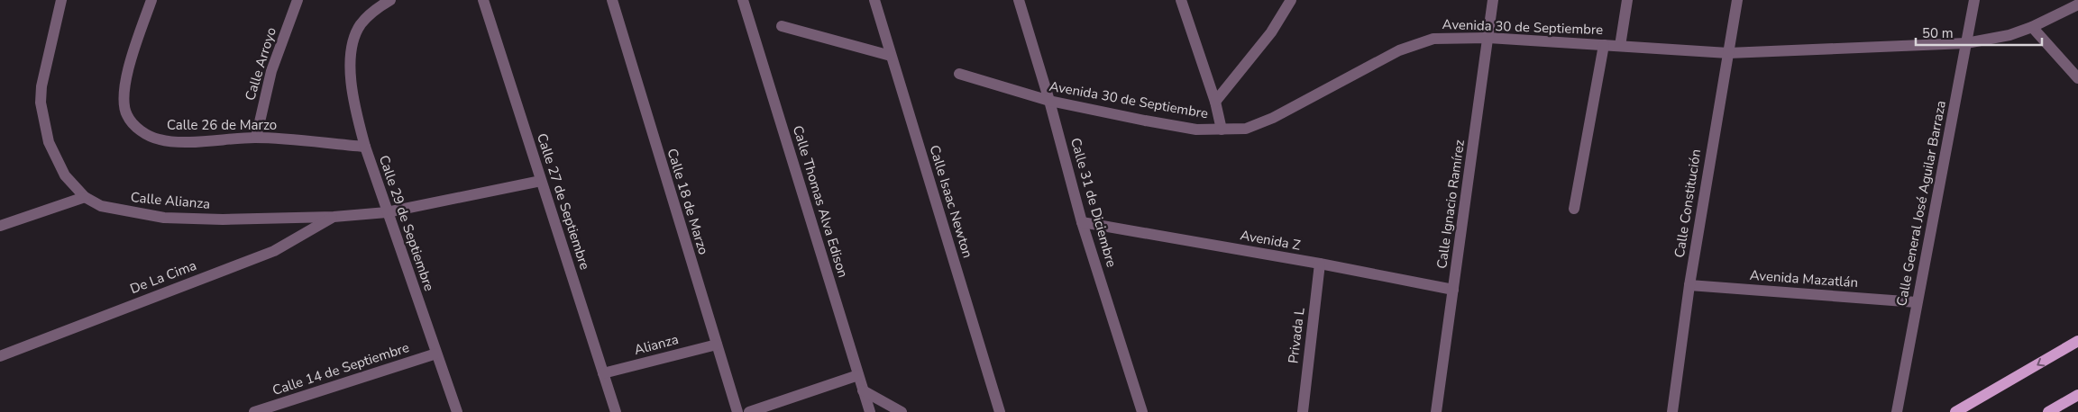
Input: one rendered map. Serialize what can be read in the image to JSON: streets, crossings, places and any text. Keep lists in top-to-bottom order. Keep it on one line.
{"streets":{"street":["Avenida 30 de Septiembre","Calle Arroyo","Calle 26 de Marzo","Calle Alianza","Calle 27 de Septiembre","Calle 18 de Marzo","Calle Thomas Alva Edison","Calle Isaac Newton","Calle 31 de Diciembre","Calle Constitución","Calle General José Aguilar Barraza","Calle Ignacio Ramírez","Calle 29 de Septiembre","Avenida Z","De La Cima","Avenida Mazatlán","Privada L","Alianza","Calle 14 de Septiembre"]},"crossings":[["Avenida 30 de Septiembre","Calle 31 de Diciembre"],["Avenida 30 de Septiembre","Calle Constitución"],["Avenida 30 de Septiembre","Calle General José Aguilar Barraza"],["Avenida 30 de Septiembre","Calle Ignacio Ramírez"],["Calle Arroyo","Calle 26 de Marzo"],["Calle 26 de Marzo","Calle 29 de Septiembre"],["Calle Alianza","Calle 29 de Septiembre"],["Calle Alianza","De La Cima"],["Calle 27 de Septiembre","Alianza"],["Calle 18 de Marzo","Alianza"],["Calle 31 de Diciembre","Avenida Z"],["Calle Constitución","Avenida Mazatlán"],["Calle General José Aguilar Barraza","Avenida Mazatlán"],["Calle Ignacio Ramírez","Avenida Z"],["Calle 29 de Septiembre","Calle 14 de Septiembre"],["Avenida Z","Privada L"]],"scale_bar":"50 m"}
